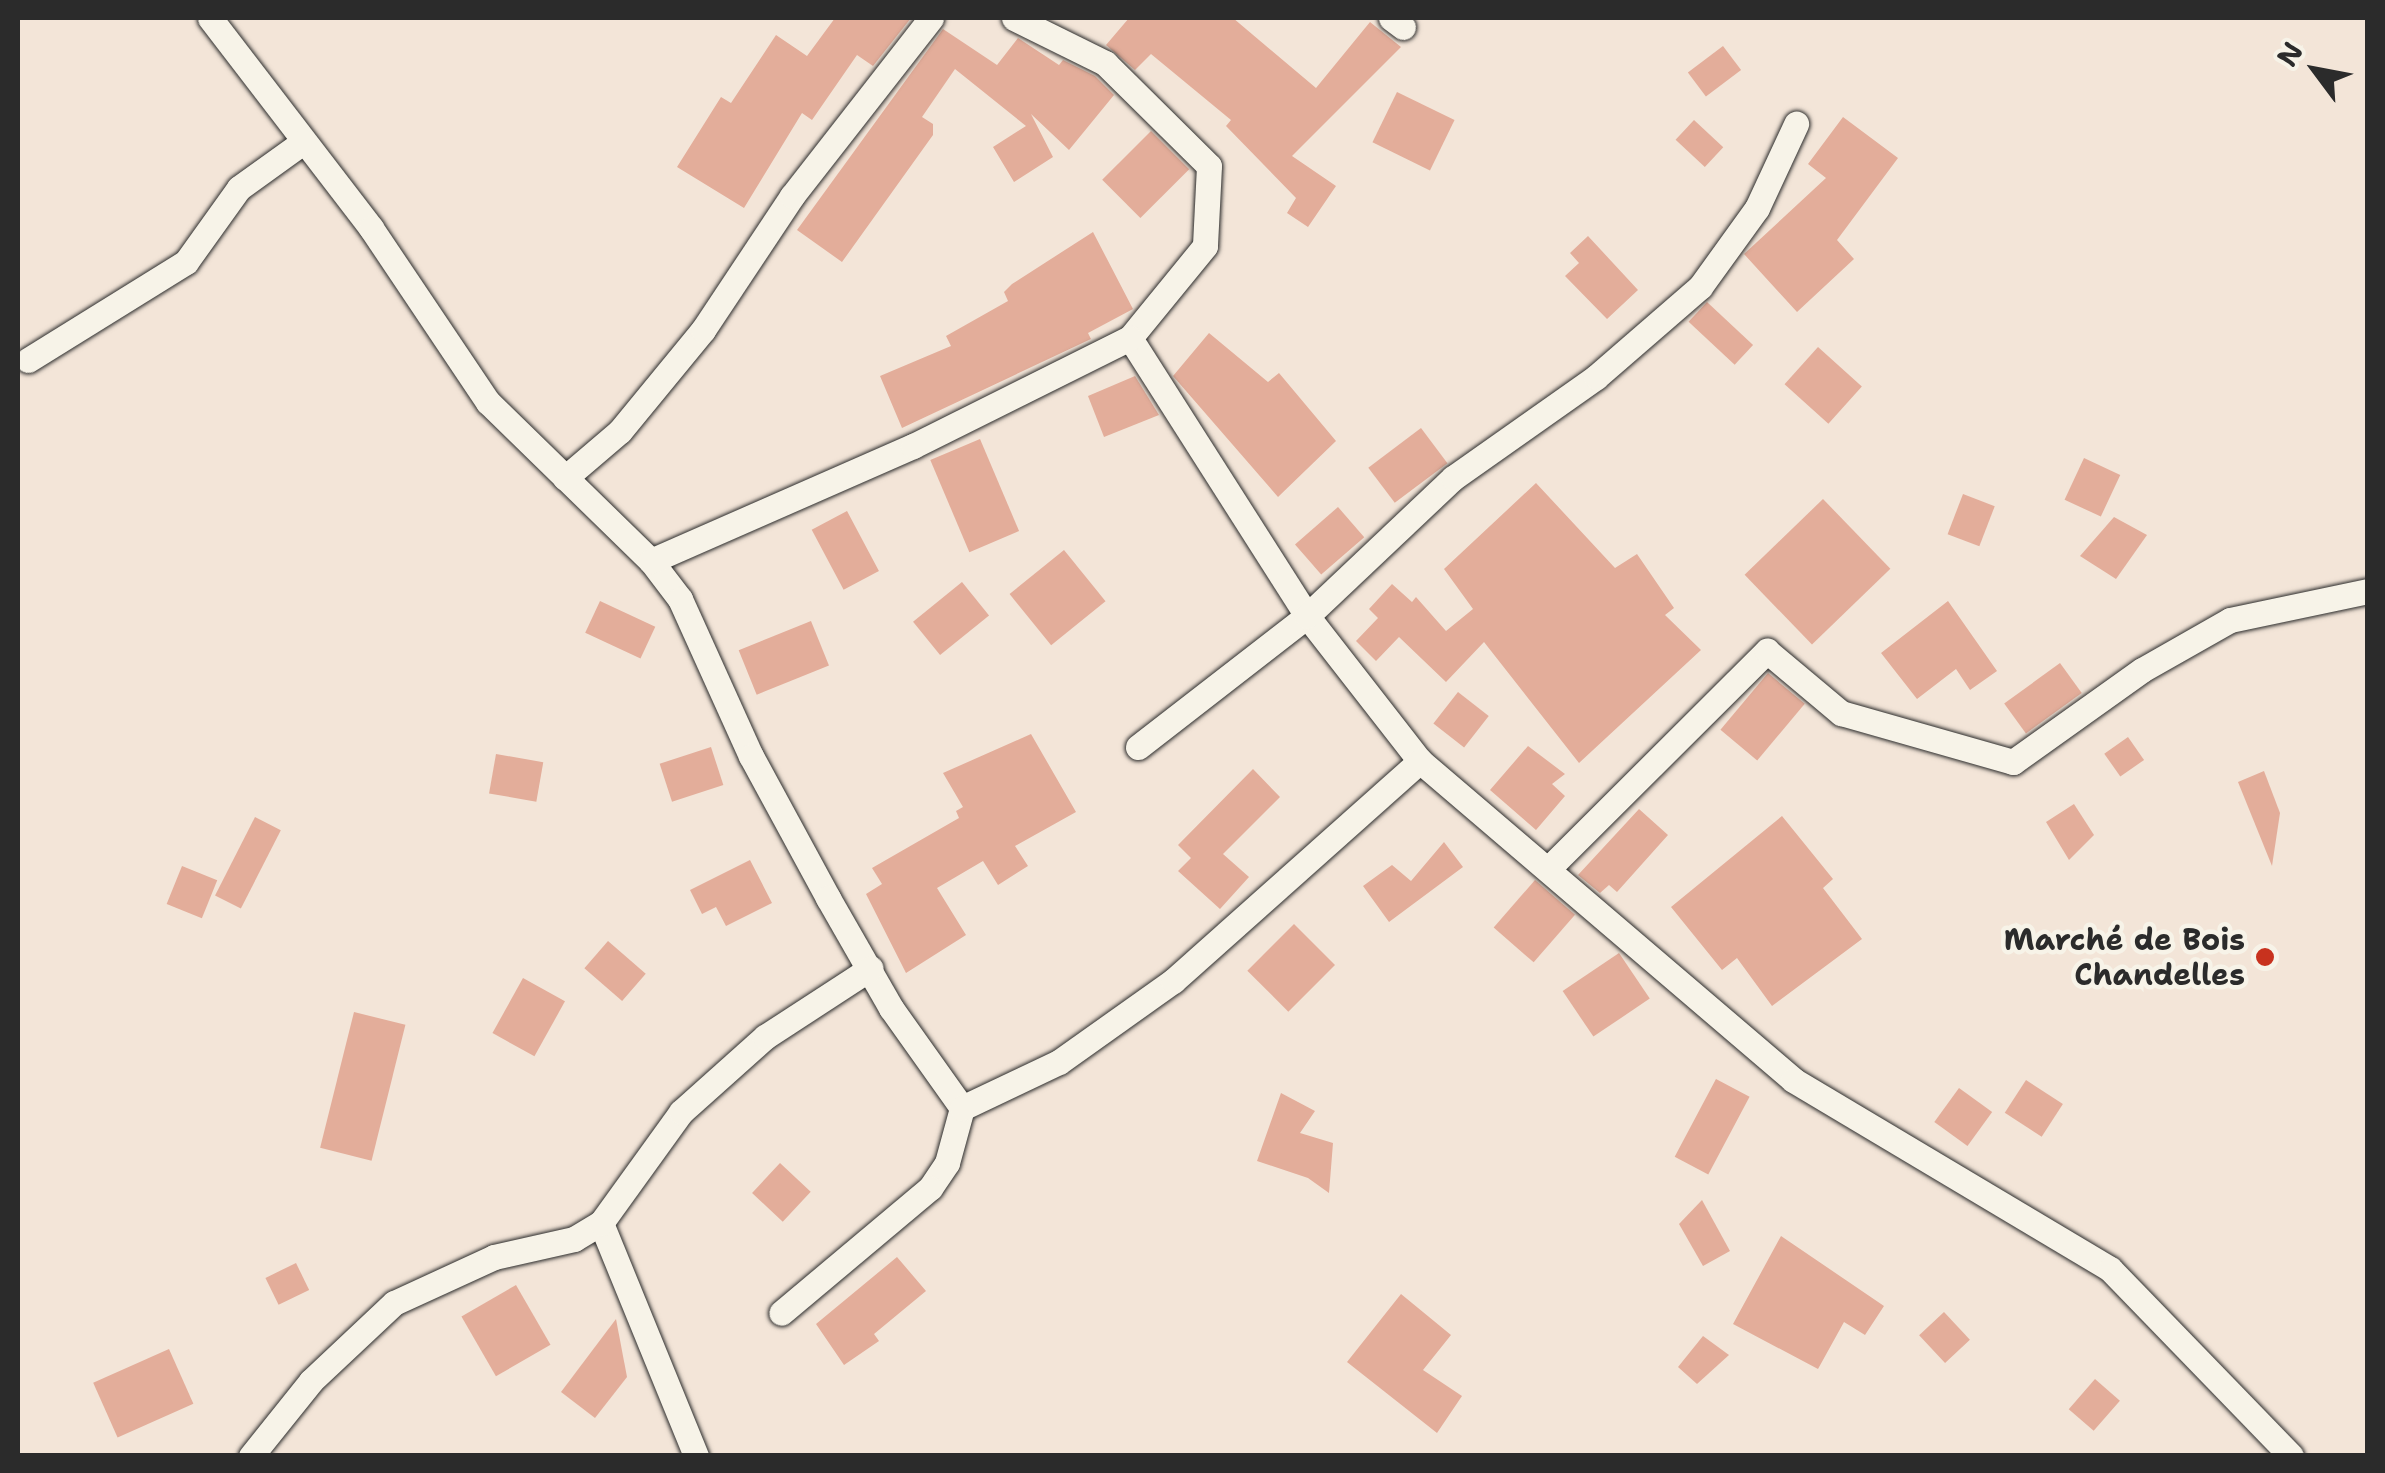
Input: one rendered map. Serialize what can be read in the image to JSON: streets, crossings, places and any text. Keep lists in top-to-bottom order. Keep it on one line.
{"places":["Marché de Bois Chandelles"],"north":"top left"}
